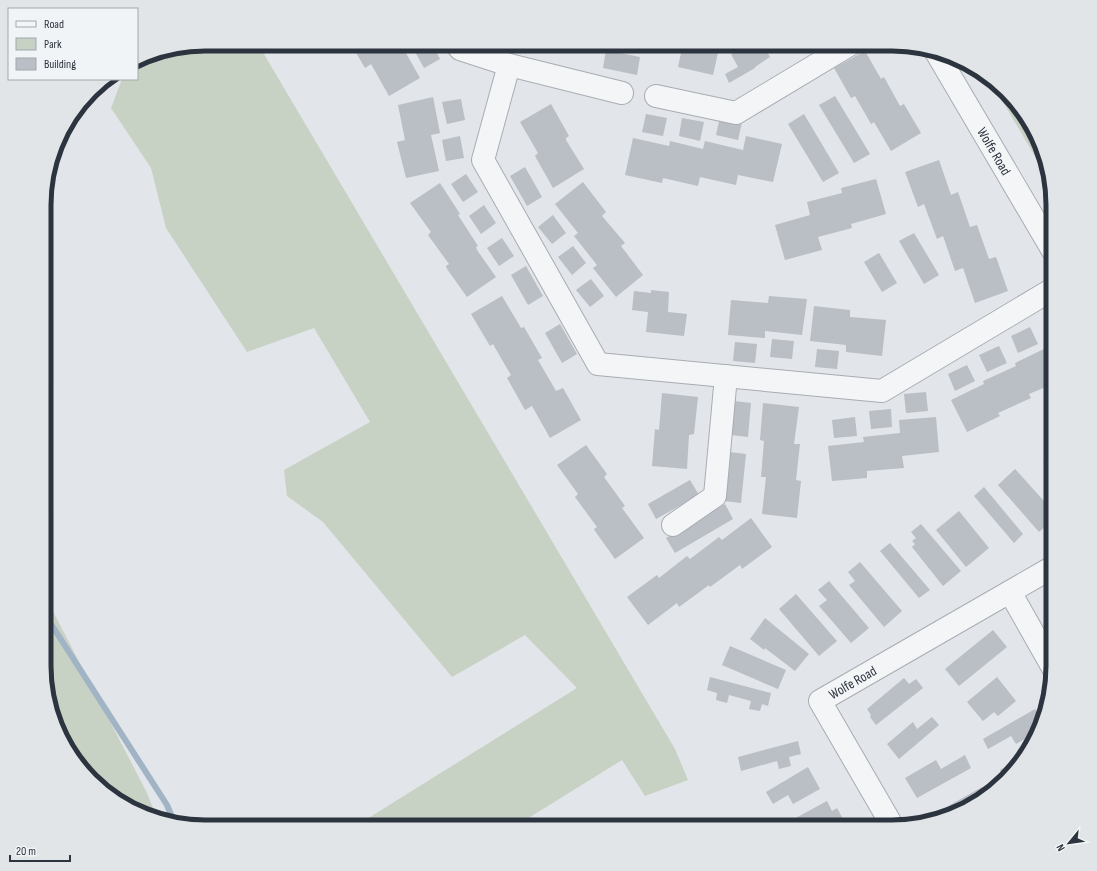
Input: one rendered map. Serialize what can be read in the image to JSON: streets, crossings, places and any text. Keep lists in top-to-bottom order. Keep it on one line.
{"streets":{"street":["Wolfe Road"]},"legend":["Road","Park","Building"],"scale_bar":"20 m","north":"bottom left"}
